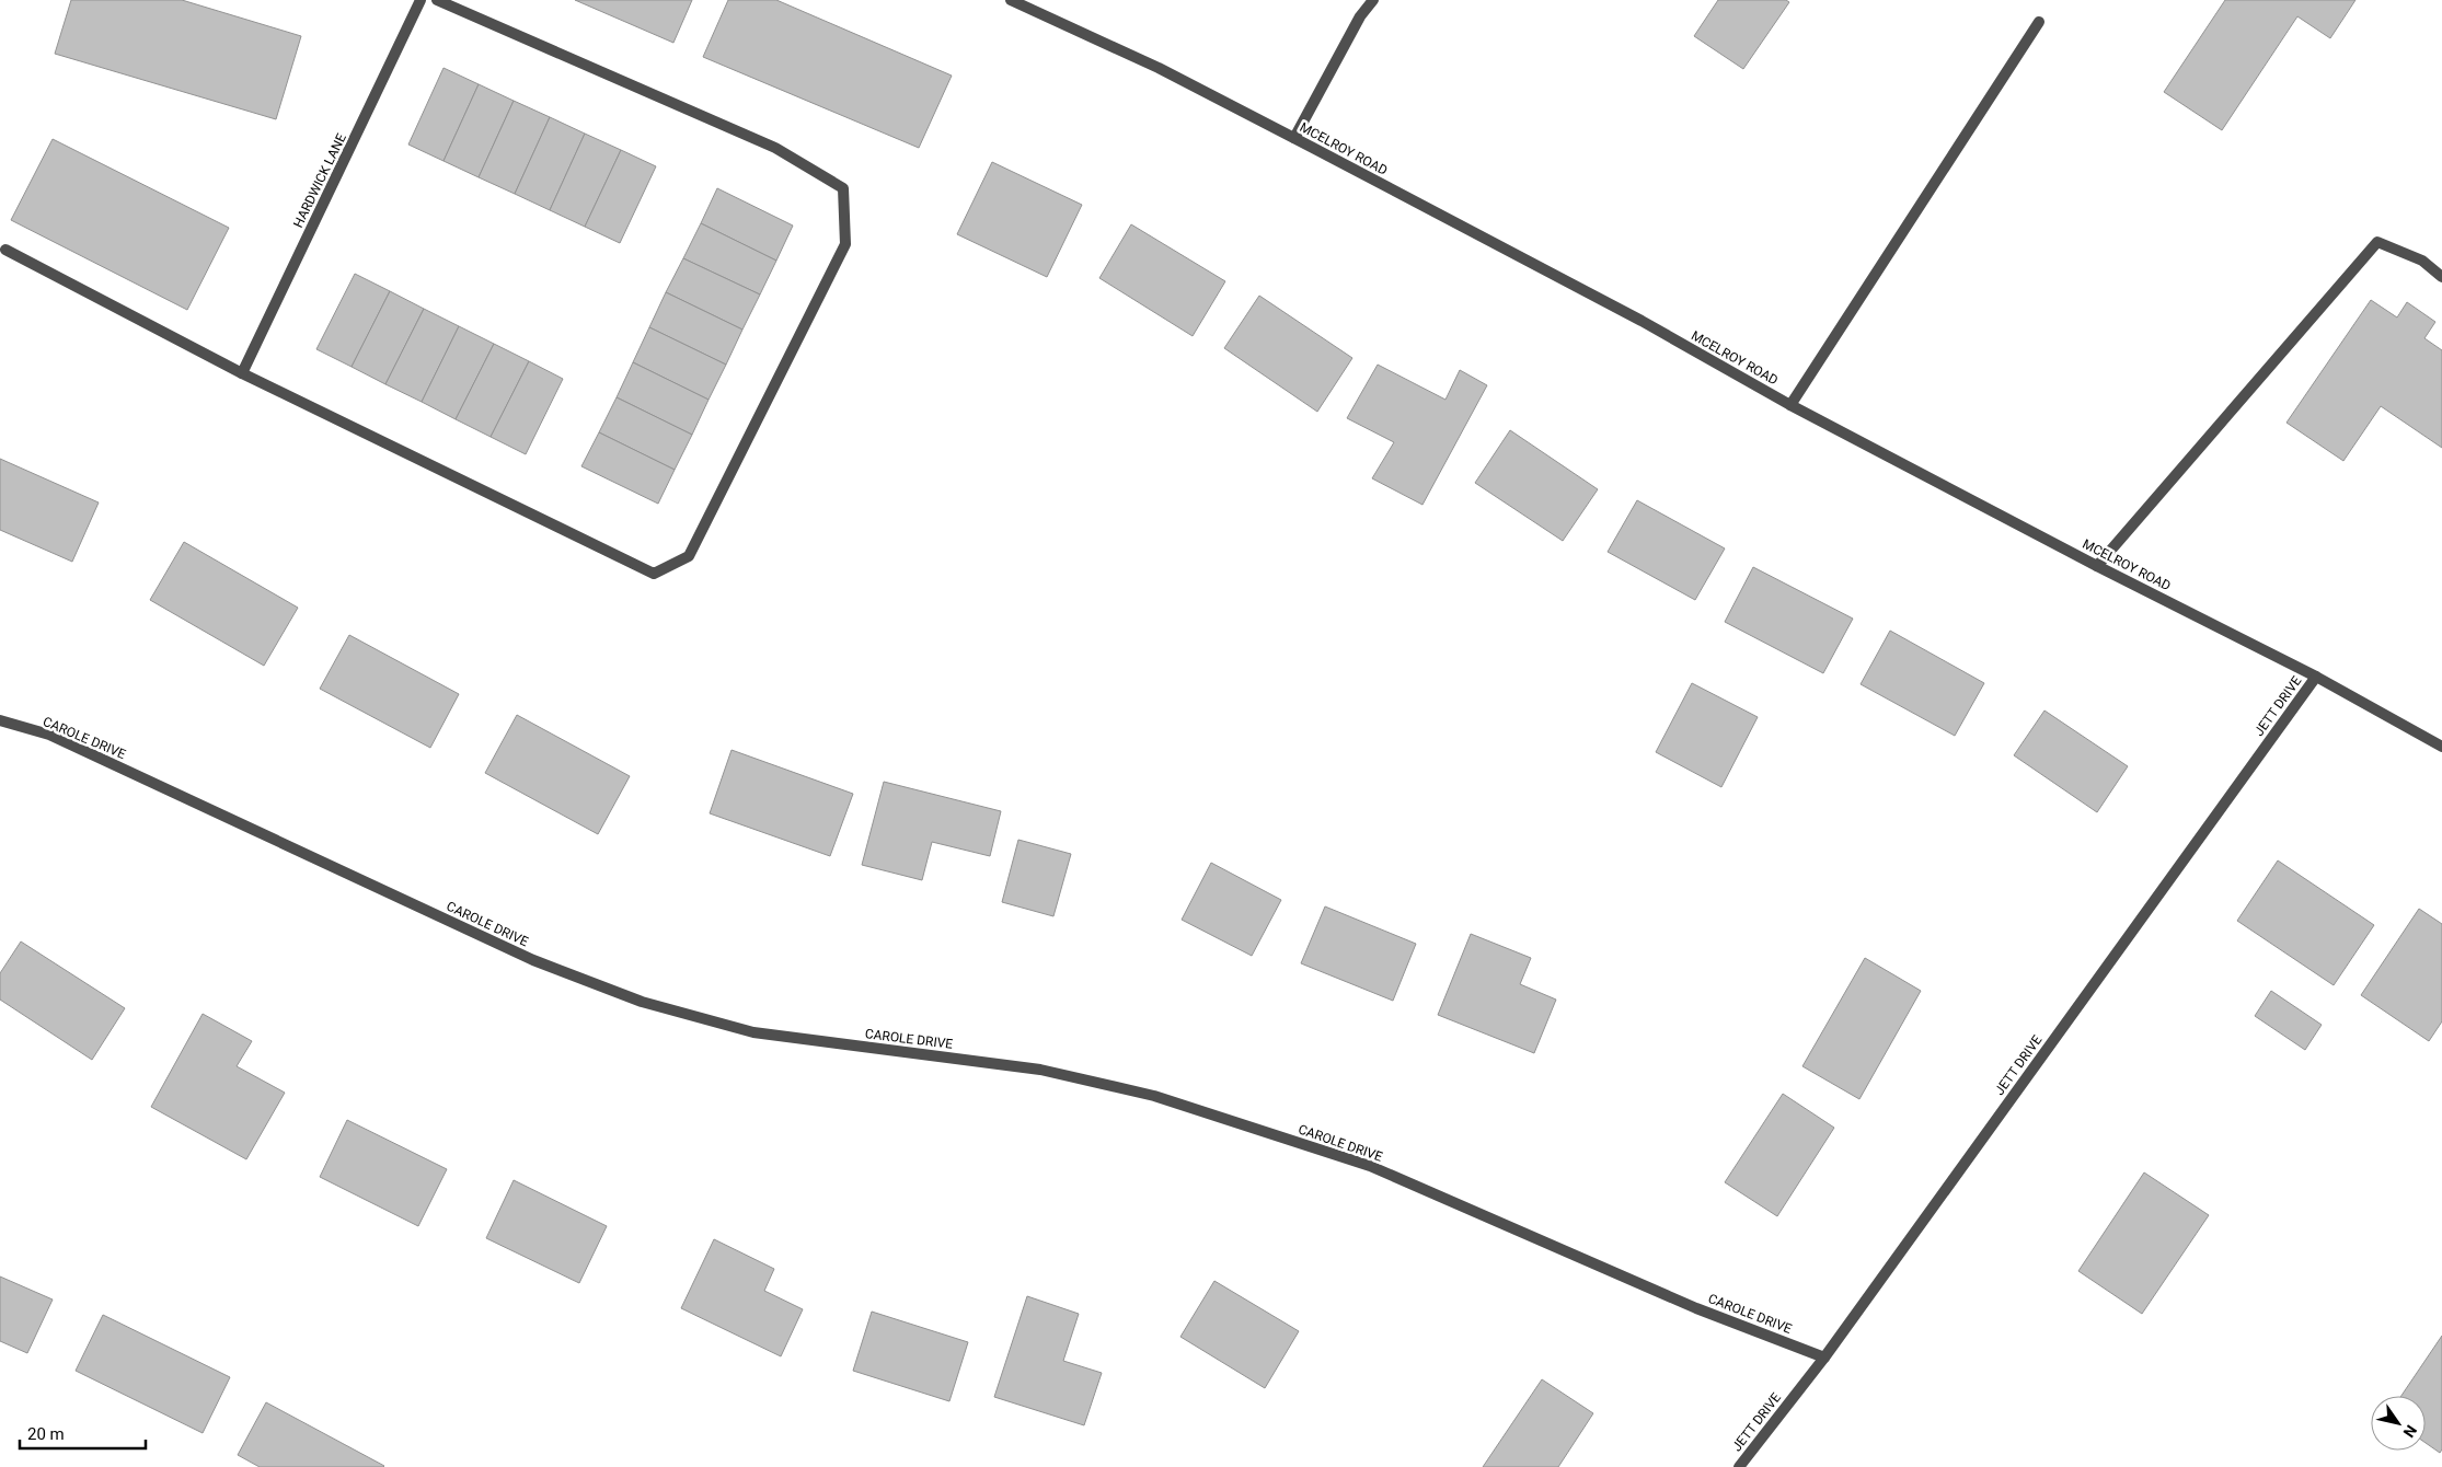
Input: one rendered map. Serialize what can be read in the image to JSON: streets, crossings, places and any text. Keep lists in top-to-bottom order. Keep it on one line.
{"streets":{"street":["MCELROY ROAD","HARDWICK LANE","JETT DRIVE","CAROLE DRIVE"]},"crossings":[["MCELROY ROAD","JETT DRIVE"],["JETT DRIVE","CAROLE DRIVE"]],"scale_bar":"20 m","north":"bottom right"}
